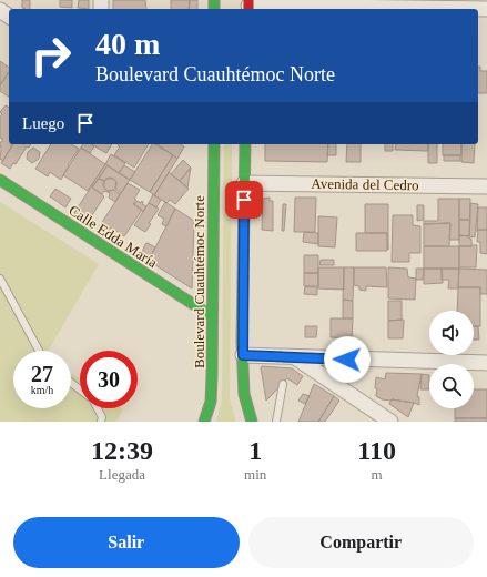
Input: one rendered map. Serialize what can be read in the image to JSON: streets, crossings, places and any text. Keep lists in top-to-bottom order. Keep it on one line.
{"streets":{"main road":["Calle Edda María","Boulevard Cuauhtémoc Norte"],"street":["Avenida del Cedro"]},"crossings":[["Calle Edda María","Boulevard Cuauhtémoc Norte"]],"page":{"turn":["40 m","Boulevard Cuauhtémoc Norte"],"then":"Luego","speed":"27 km/h","limit":"30","eta":["12:39","Llegada","1","min","110","m"],"buttons":["Salir","Compartir"]}}
